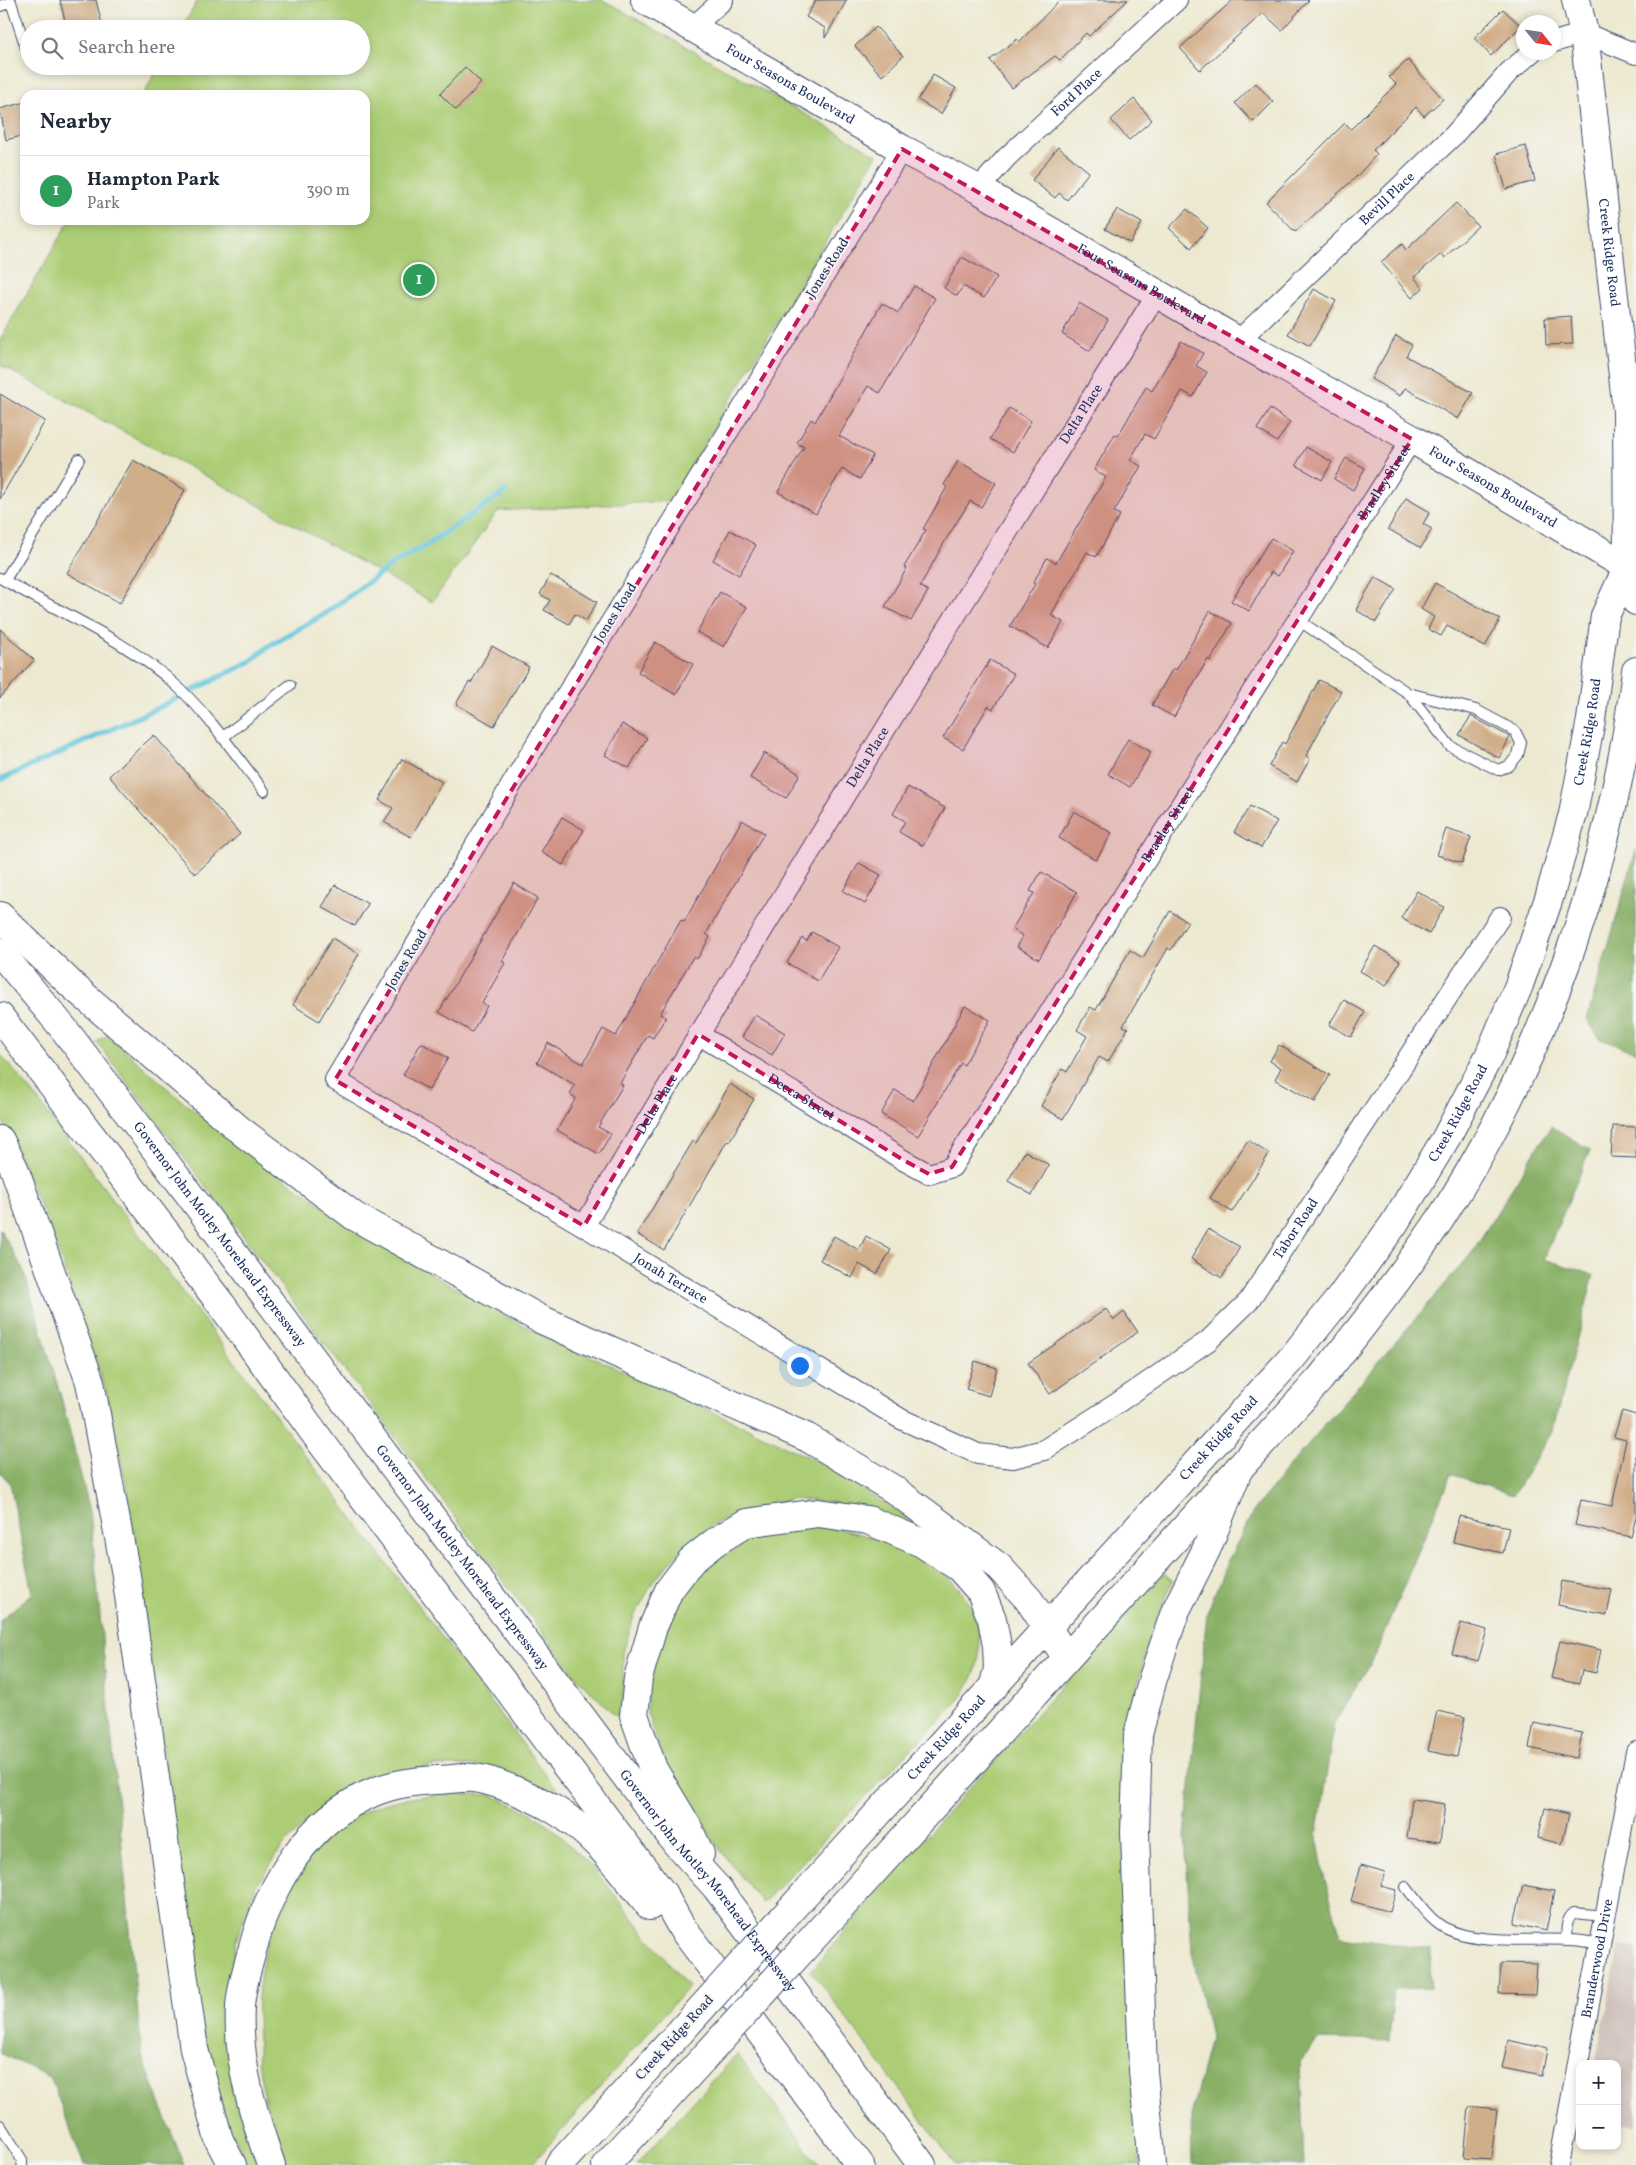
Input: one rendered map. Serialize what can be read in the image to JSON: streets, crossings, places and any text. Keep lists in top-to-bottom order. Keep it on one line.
{"streets":{"main road":["Four Seasons Boulevard","Creek Ridge Road","Governor John Motley Morehead Expressway"],"street":["Ford Place","Bevill Place","Jones Road","Delta Place","Bradley Street","Decca Street","Tabor Road","Jonah Terrace","Branderwood Drive"]},"crossings":[["Four Seasons Boulevard","Ford Place"],["Four Seasons Boulevard","Bevill Place"],["Four Seasons Boulevard","Creek Ridge Road"],["Four Seasons Boulevard","Jones Road"],["Four Seasons Boulevard","Delta Place"],["Four Seasons Boulevard","Bradley Street"],["Jones Road","Jonah Terrace"],["Delta Place","Decca Street"],["Delta Place","Jonah Terrace"],["Bradley Street","Decca Street"],["Tabor Road","Jonah Terrace"]],"north":"bottom right","page":{"search":"Search here","heading":"Nearby","list":[{"mark":"1","name":"Hampton Park","note":"Park","value":"390 m"}],"pins":"1","map_buttons":["+","−"]}}
